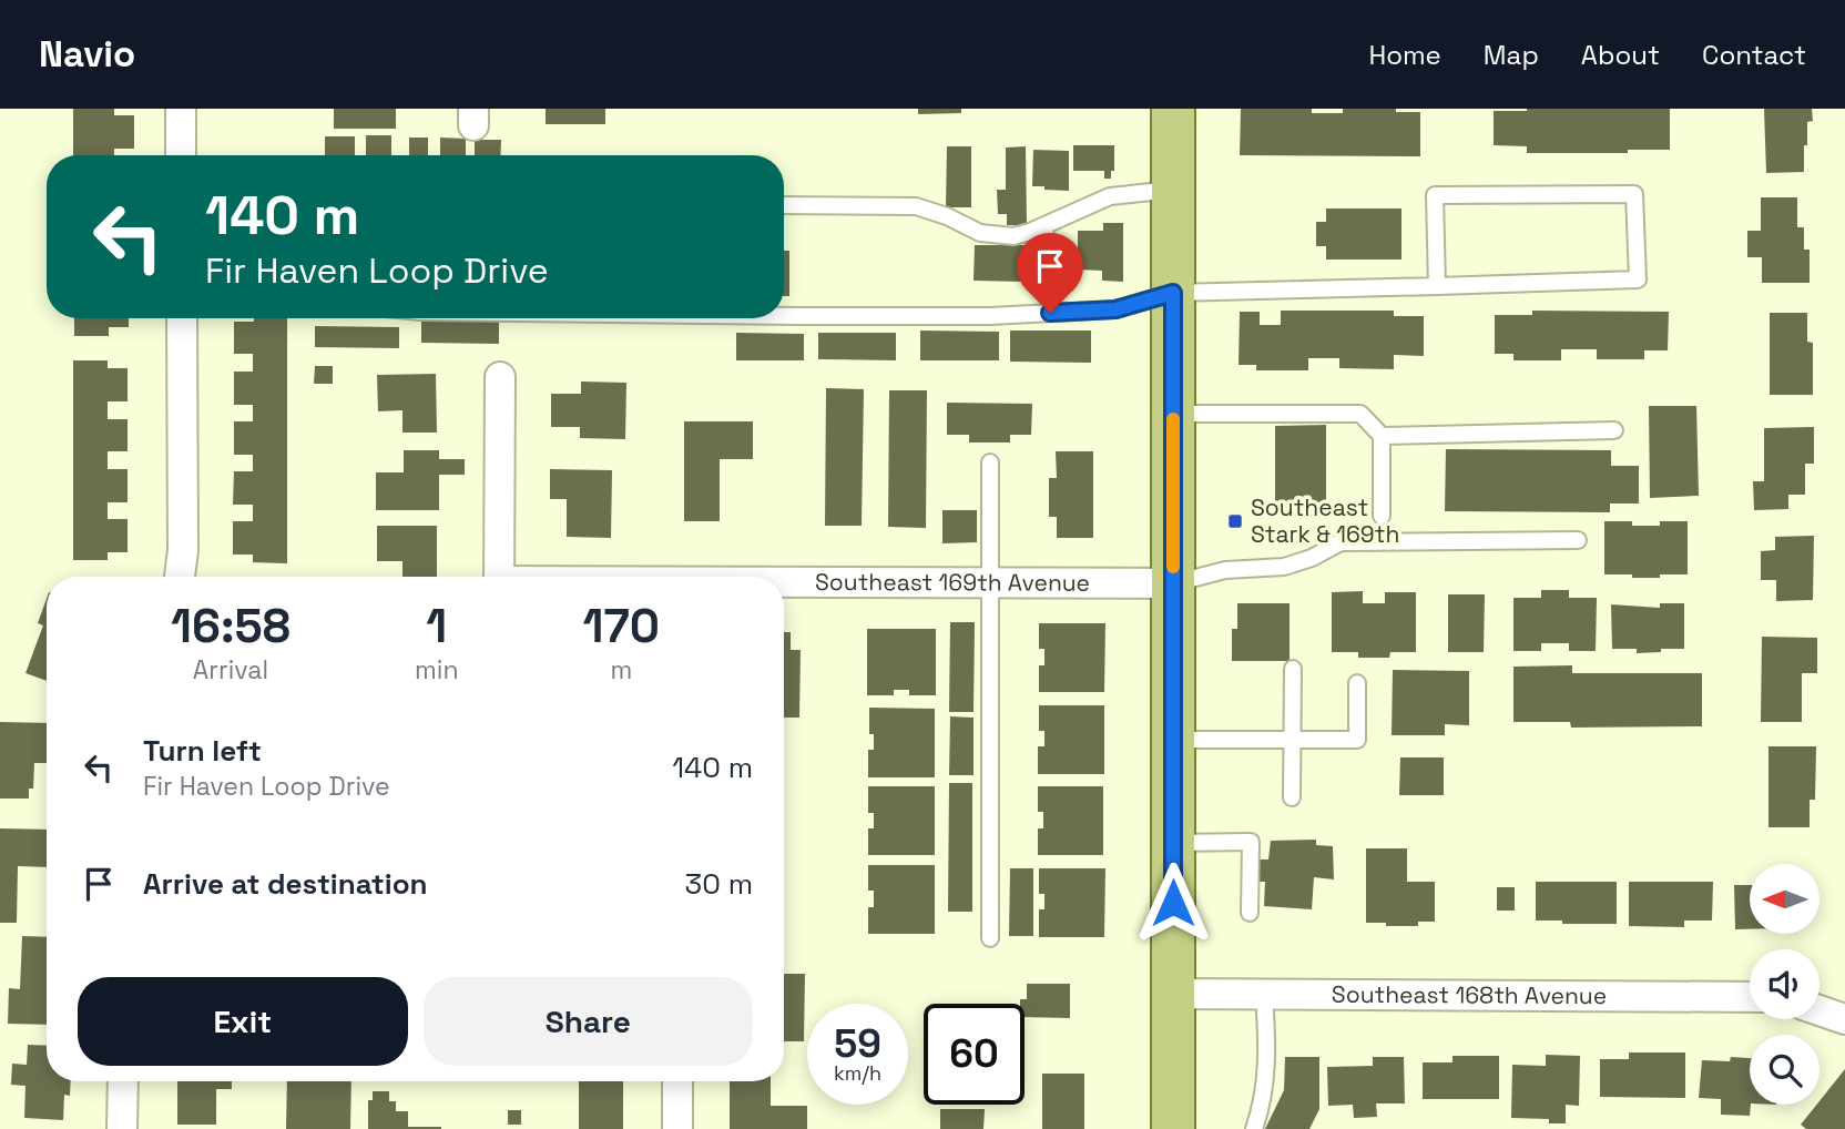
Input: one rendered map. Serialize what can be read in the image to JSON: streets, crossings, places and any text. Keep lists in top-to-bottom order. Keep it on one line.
{"streets":{"street":["Southeast 169th Avenue","Southeast 168th Avenue"]},"places":{"transit":["Southeast Stark & 169th"]},"north":"left","page":{"header":"Navio","nav":["Home","Map","About","Contact"],"turn":["140 m","Fir Haven Loop Drive"],"eta":["16:58","Arrival","1","min","170","m"],"list":[{"name":"Turn left","note":"Fir Haven Loop Drive","value":"140 m"},{"name":"Arrive at destination","value":"30 m"}],"buttons":["Exit","Share"],"speed":"59 km/h","limit":"60"}}
